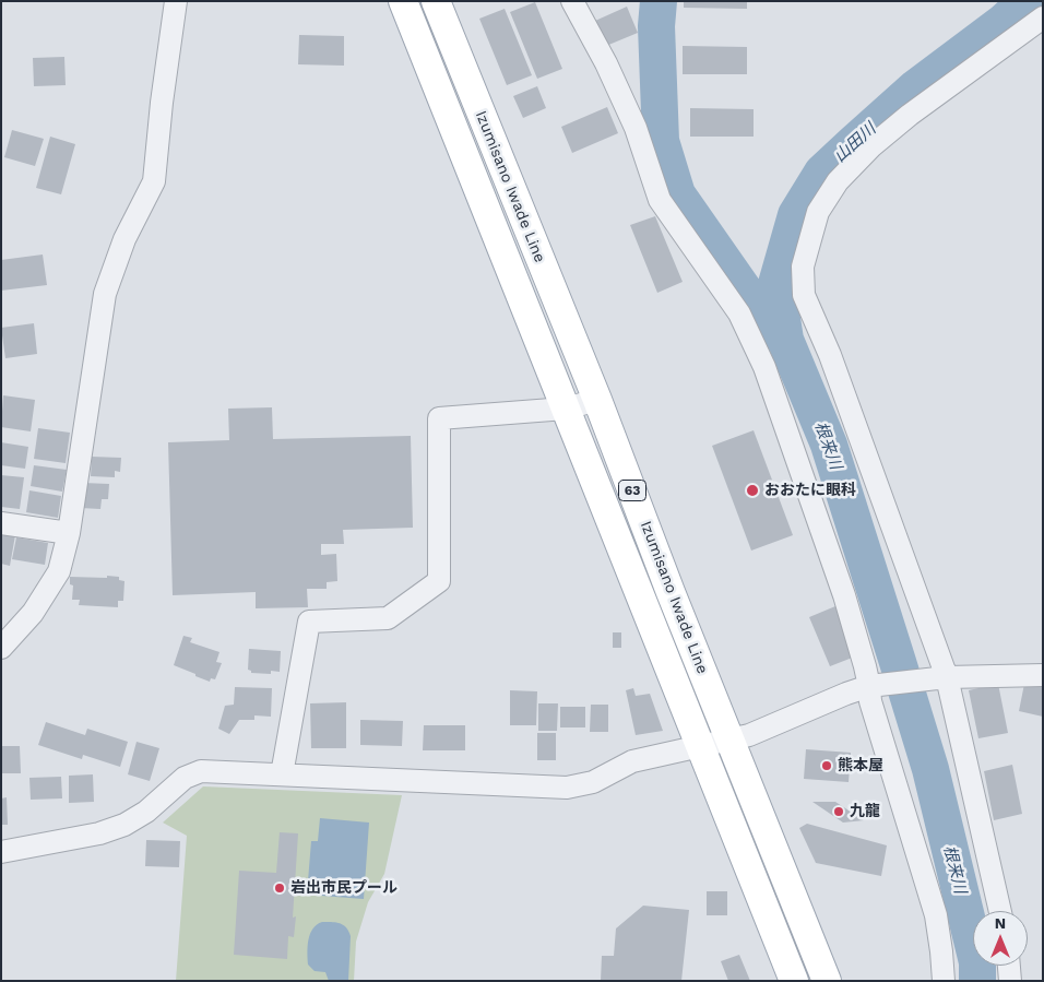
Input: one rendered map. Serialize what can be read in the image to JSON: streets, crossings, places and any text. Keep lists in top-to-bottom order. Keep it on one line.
{"streets":{"main road":["Izumisano Iwade Line","63"]},"water":["山田川","根来川"],"places":["おおたに眼科","熊本屋","九龍","岩出市民プール"],"north":"top"}
